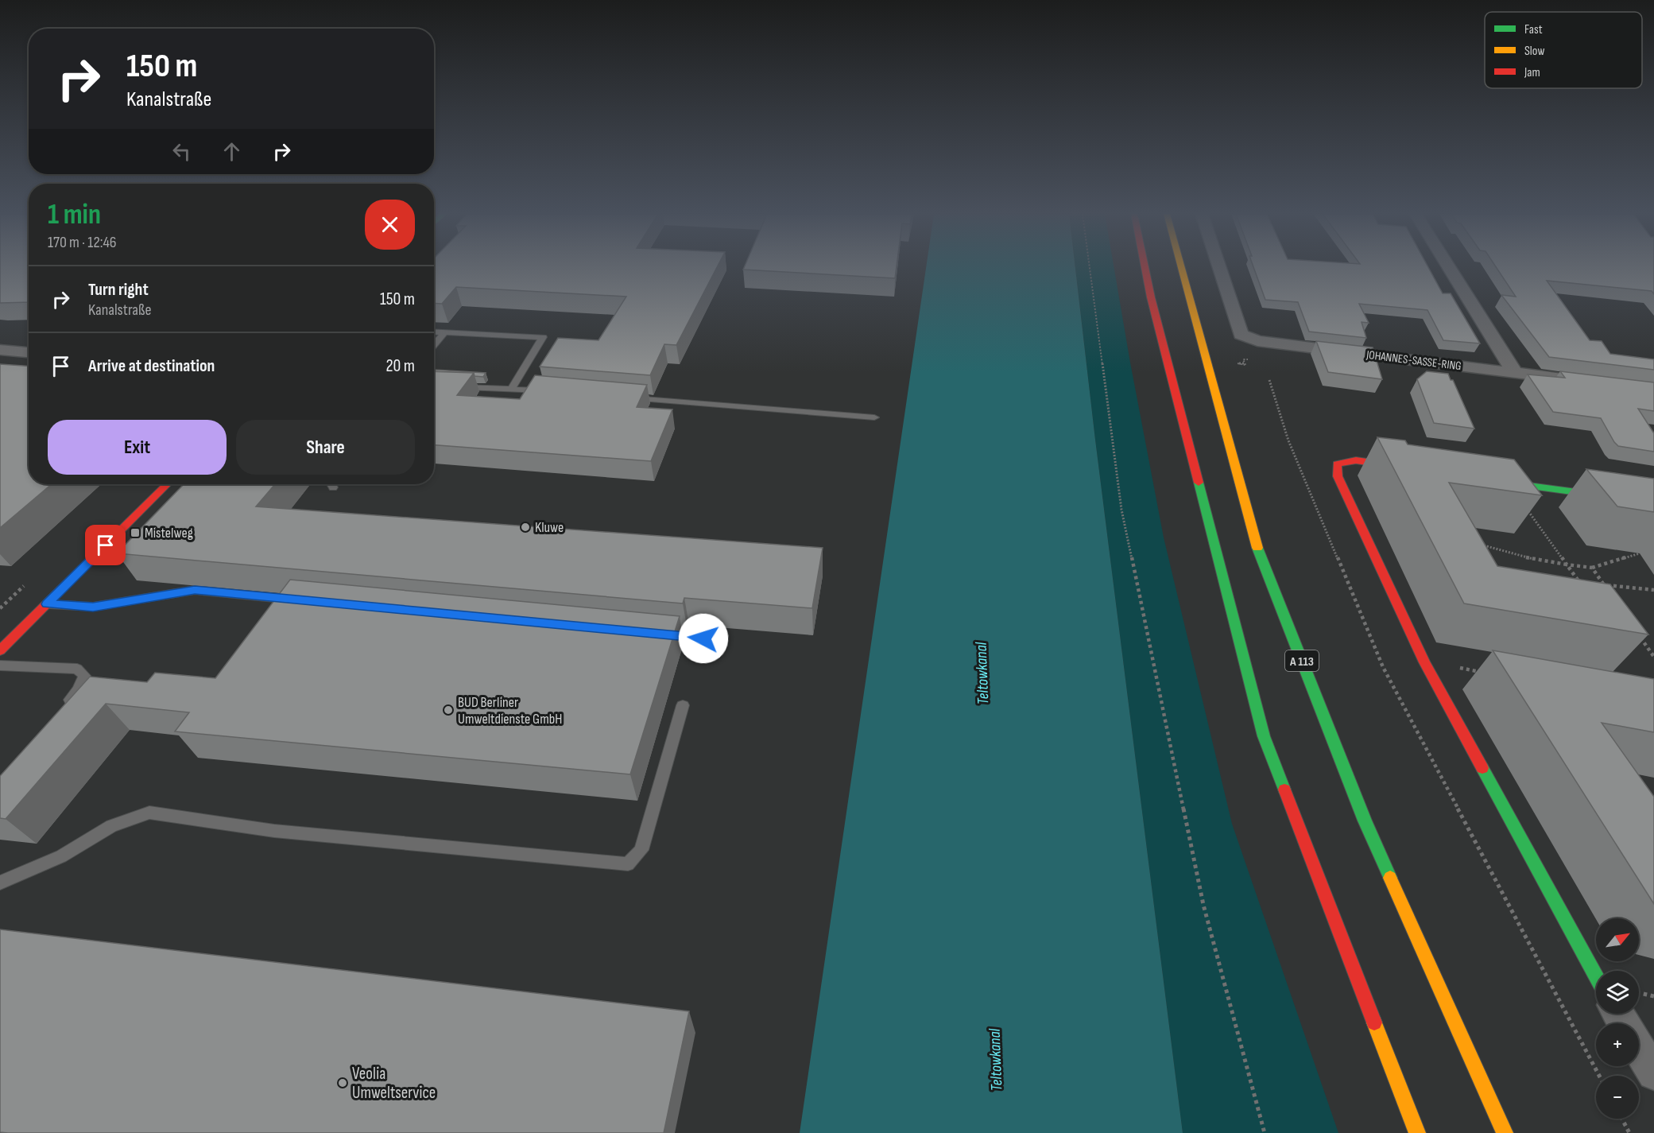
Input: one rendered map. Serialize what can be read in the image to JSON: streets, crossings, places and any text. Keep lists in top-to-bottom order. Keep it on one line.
{"streets":{"main road":["A 113"],"street":["JOHANNES-SASSE-RING"]},"water":["Teltowkanal"],"places":{"other":["Kluwe","BUD Berliner Umweltdienste GmbH","Veolia Umweltservice"],"transit":["Mistelweg"]},"legend":["Fast","Slow","Jam"],"north":"top right","page":{"turn":["150 m","Kanalstraße"],"heading":["1 min","170 m · 12:46"],"list":[{"name":"Turn right","note":"Kanalstraße","value":"150 m"},{"name":"Arrive at destination","value":"20 m"}],"buttons":["Exit","Share"],"map_buttons":["+","−"]}}
